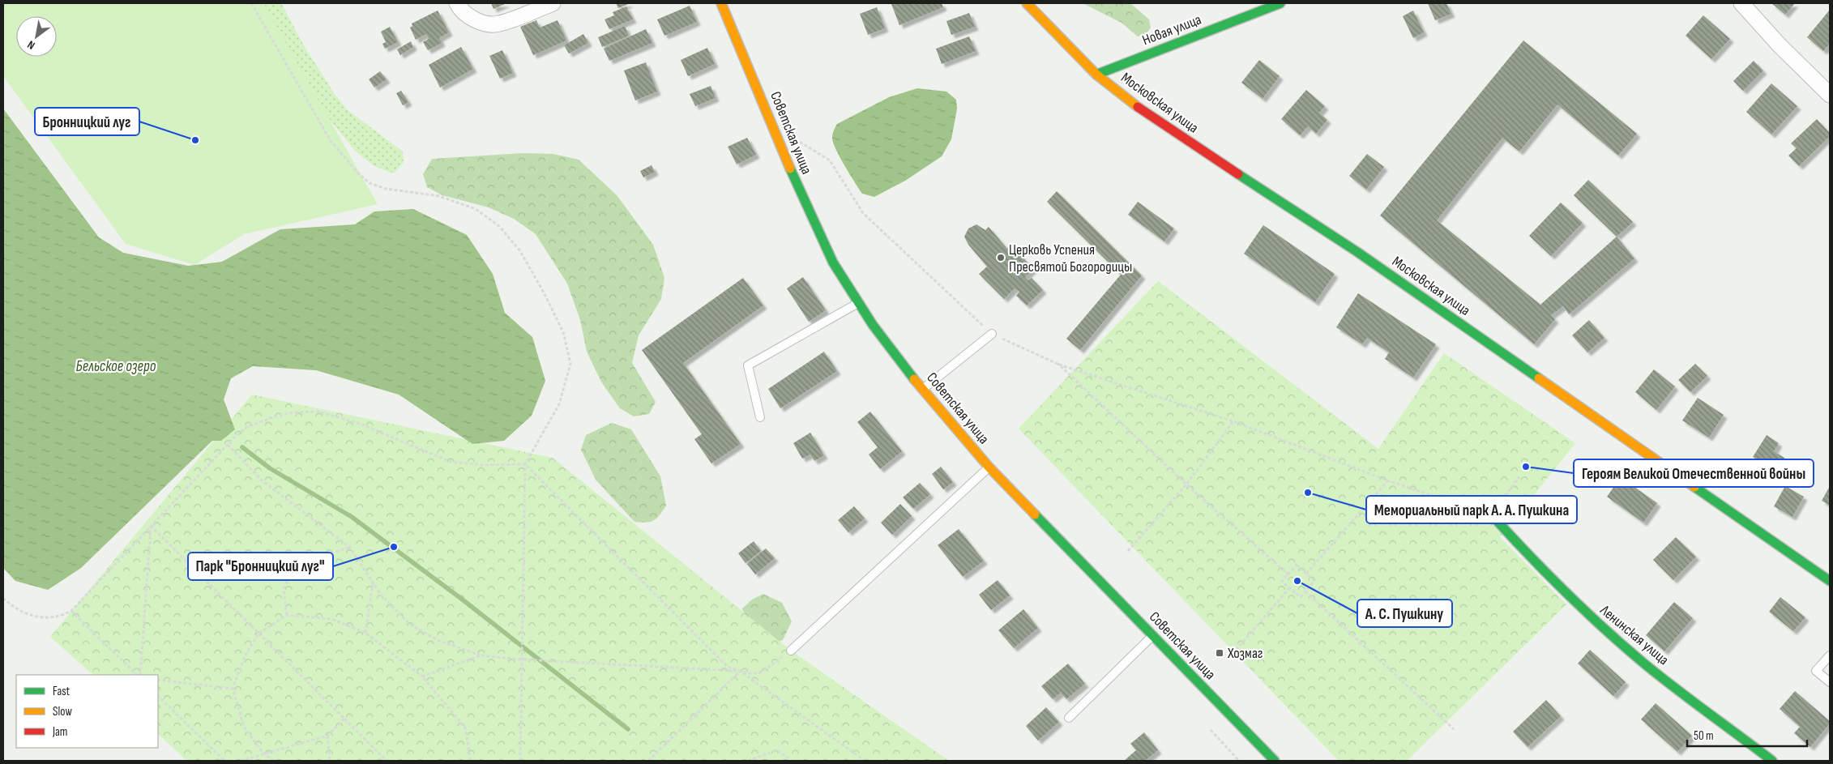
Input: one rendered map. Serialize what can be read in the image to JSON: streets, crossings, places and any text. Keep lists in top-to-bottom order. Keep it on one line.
{"streets":{"street":["Новая улица","Московская улица","Советская улица","Ленинская улица"]},"crossings":[["Новая улица","Московская улица"]],"water":["Бельское озеро"],"places":{"other":["Бронницкий луг","Церковь Успения Пресвятой Богородицы","Героям Великой Отечественной войны","Мемориальный парк А. А. Пушкина","Парк \"Бронницкий луг\"","А. С. Пушкину"],"transit":["Хозмаг"]},"legend":["Fast","Slow","Jam"],"scale_bar":"50 m","north":"bottom left"}
